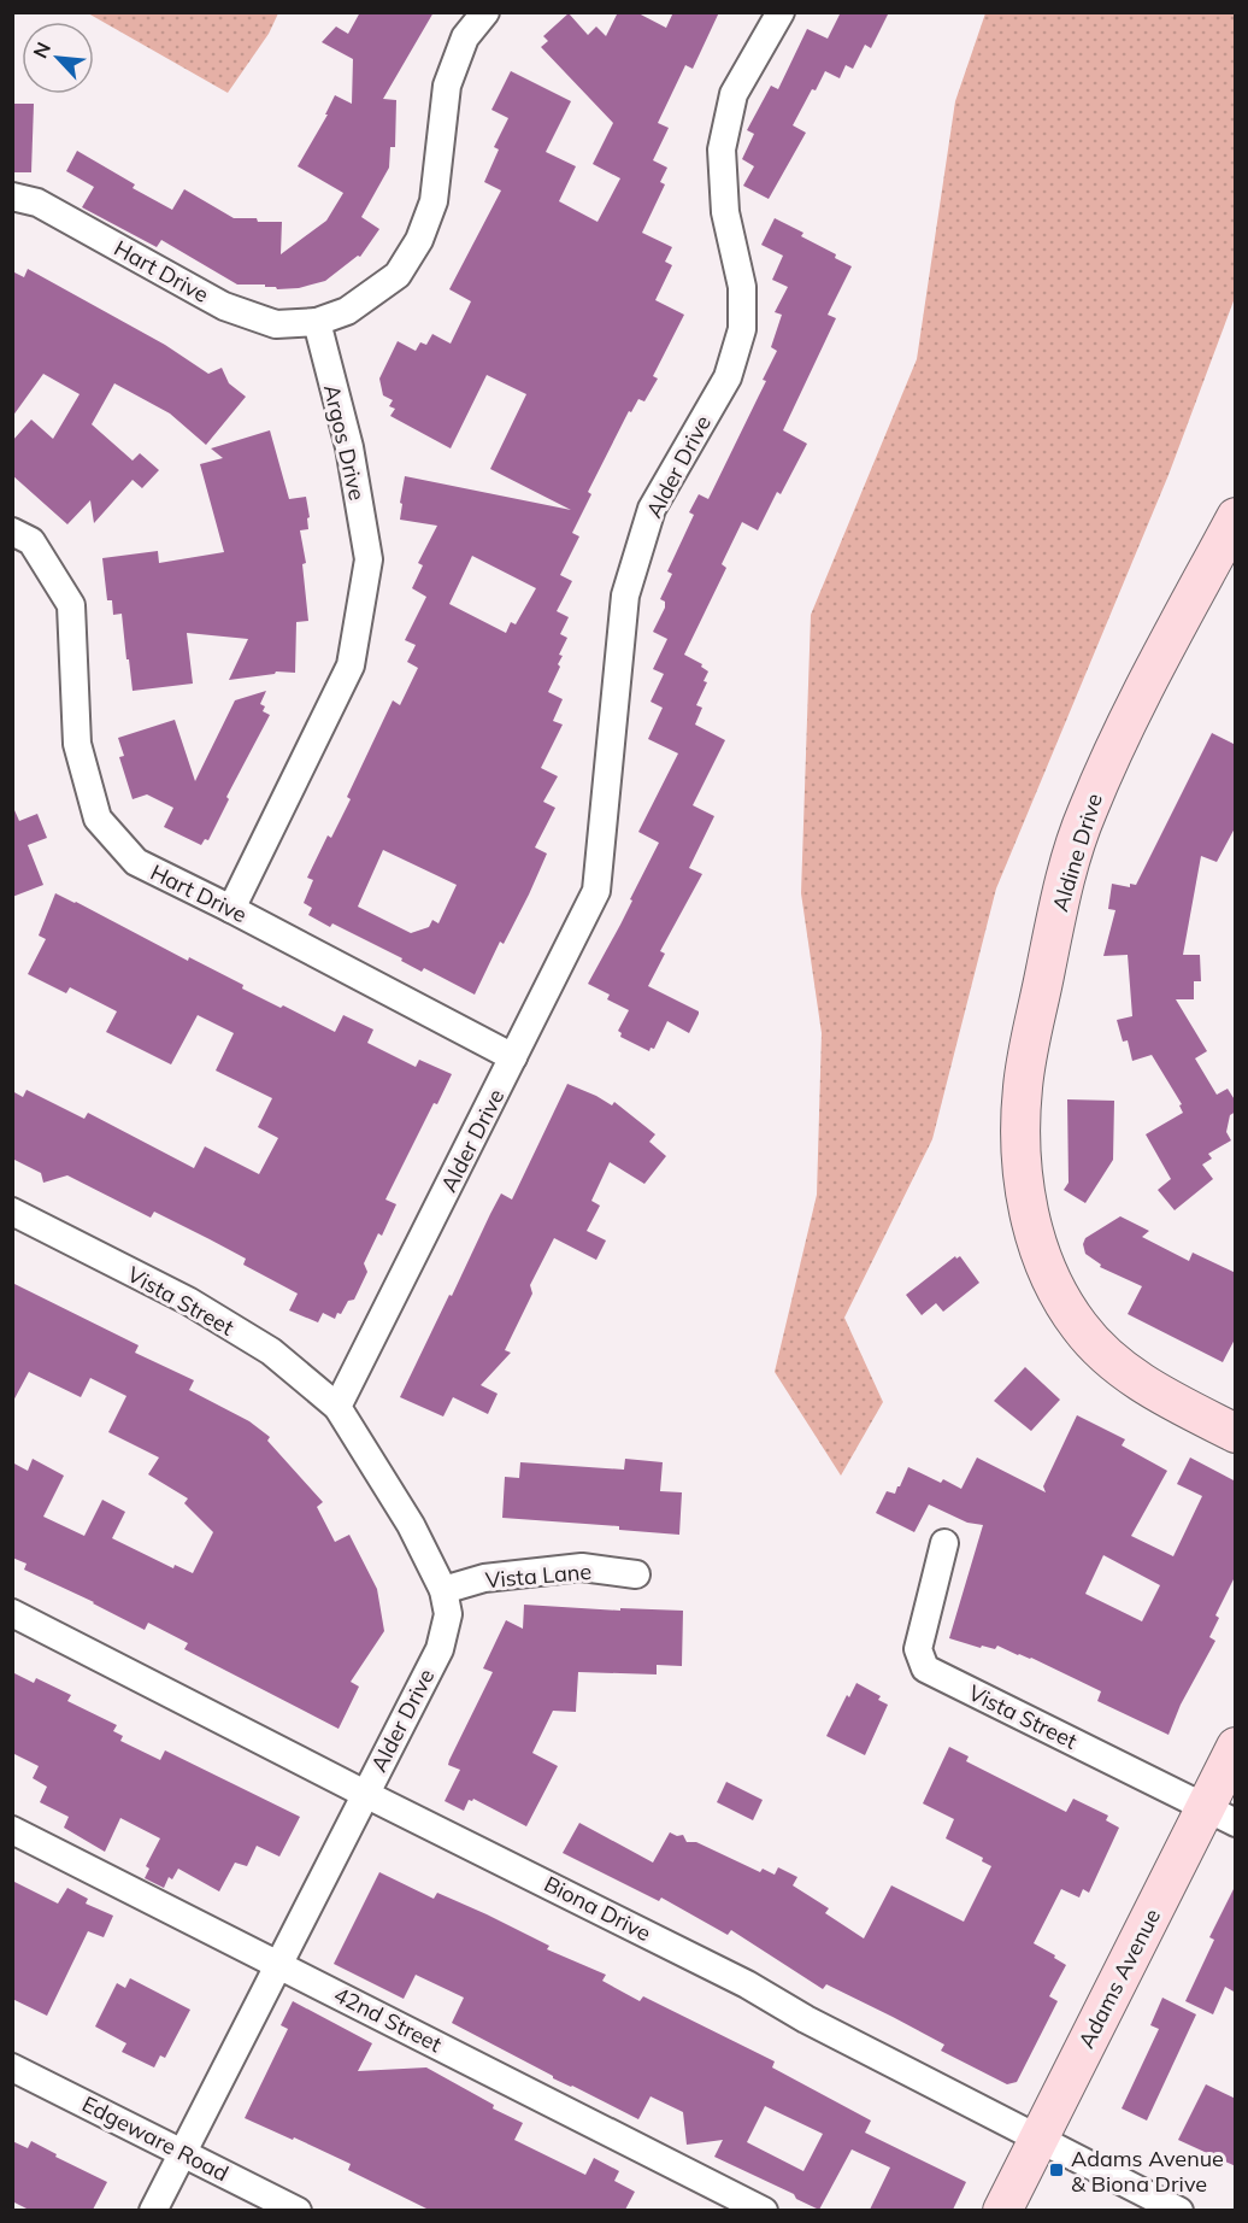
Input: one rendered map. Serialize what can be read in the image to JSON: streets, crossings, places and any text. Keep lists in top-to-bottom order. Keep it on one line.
{"streets":{"main road":["Aldine Drive","Adams Avenue"],"street":["Hart Drive","Argos Drive","Alder Drive","Vista Street","Vista Lane","Biona Drive","42nd Street","Edgeware Road"]},"crossings":[["Hart Drive","Argos Drive"],["Hart Drive","Alder Drive"],["Alder Drive","Vista Street"],["Alder Drive","Vista Lane"],["Alder Drive","Biona Drive"],["Alder Drive","42nd Street"],["Alder Drive","Edgeware Road"],["Vista Street","Adams Avenue"],["Biona Drive","Adams Avenue"]],"places":{"transit":["Adams Avenue & Biona Drive"]},"north":"top left"}
